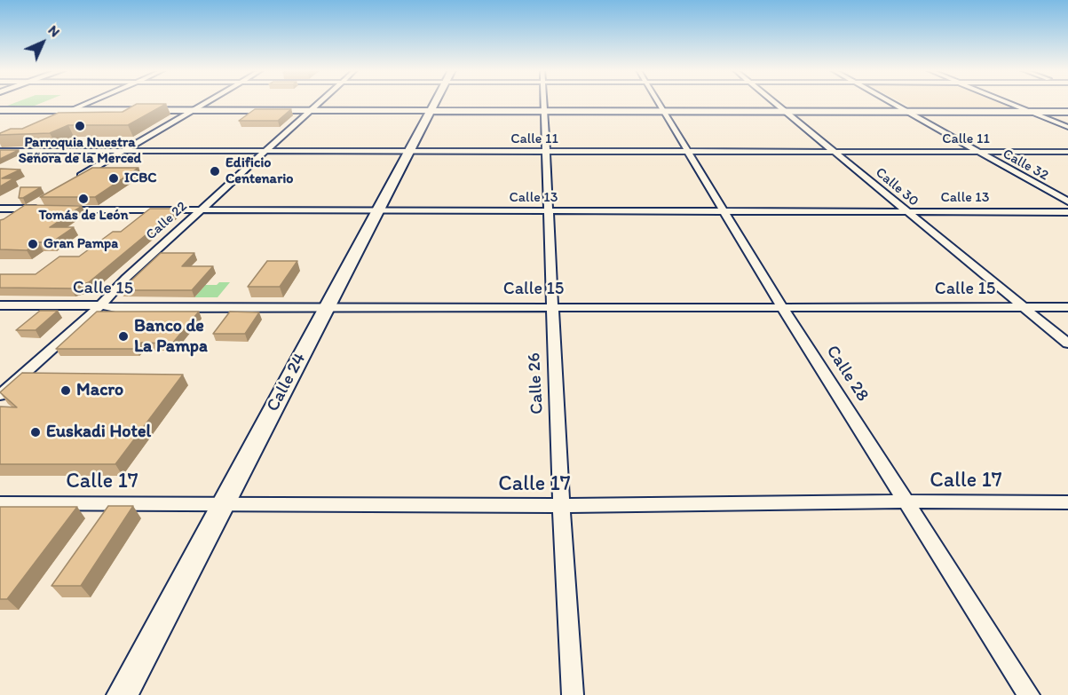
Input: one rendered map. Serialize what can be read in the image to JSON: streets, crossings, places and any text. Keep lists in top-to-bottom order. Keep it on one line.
{"streets":{"main road":["Calle 24"],"street":["Calle 11","Calle 32","Calle 30","Calle 13","Calle 22","Calle 15","Calle 28","Calle 26","Calle 17"]},"crossings":[["Calle 11","Calle 32"],["Calle 11","Calle 30"],["Calle 11","Calle 22"],["Calle 11","Calle 28"],["Calle 11","Calle 24"],["Calle 11","Calle 26"],["Calle 30","Calle 13"],["Calle 30","Calle 15"],["Calle 13","Calle 22"],["Calle 13","Calle 28"],["Calle 13","Calle 24"],["Calle 13","Calle 26"],["Calle 22","Calle 15"],["Calle 15","Calle 28"],["Calle 15","Calle 24"],["Calle 15","Calle 26"],["Calle 28","Calle 17"],["Calle 24","Calle 17"],["Calle 26","Calle 17"]],"places":["Parroquia Nuestra Señora de la Merced","Edificio Centenario","ICBC","Tomás de León","Gran Pampa","Banco de La Pampa","Macro","Euskadi Hotel"],"north":"top right"}
